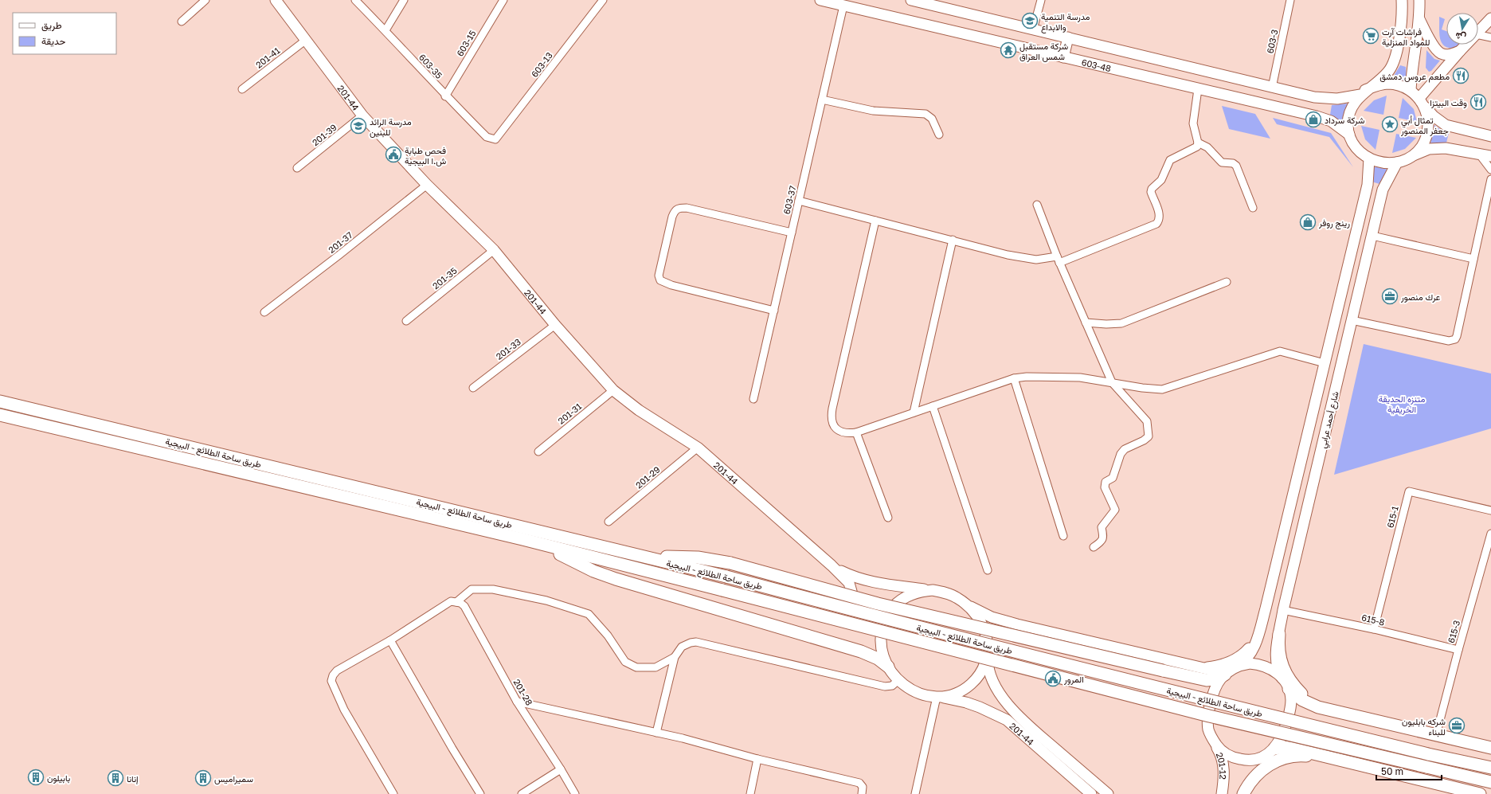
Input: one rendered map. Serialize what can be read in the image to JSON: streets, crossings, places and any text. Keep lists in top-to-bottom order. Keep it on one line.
{"streets":{"main road":["603-48","201-44","شارع أحمد عرابي","طريق ساحة الطلائع - البيجية","201-12"],"street":["603-3","603-15","201-41","603-13","603-35","201-39","603-37","201-37","201-35","201-33","201-31","201-29","615-1","615-8","615-3","201-28"]},"crossings":[["603-15","603-35"],["201-41","201-44"],["603-13","603-35"],["603-48","603-37"],["603-48","شارع أحمد عرابي"],["201-44","201-39"],["201-44","201-37"],["201-44","201-35"],["201-44","201-33"],["201-44","201-31"],["201-44","201-29"],["شارع أحمد عرابي","615-8"],["شارع أحمد عرابي","201-12"],["615-1","615-8"],["615-8","615-3"]],"parks":["متنزه الحديقة الخريفية"],"places":{"school or university":["مدرسة التنمية والابداع","مدرسة الرائد للبنين"],"supermarket":["فراشات آرت للمواد المنزلية"],"temple":["شركة مستقبل شمس العراق"],"restaurant":["مطعم عروس دمشق","وقت البيتزا"],"shop":["شركة سرداد","رينج روفر"],"place":["تمثال أبي جعفر المنصور"],"public building":["فحص طبابة ش.ا البيجية","المرور"],"office":["عرك منصور","شركه بابليون للبناء"],"building":["بابيلون","إنانا","سميراميس"]},"legend":["طريق","حديقة"],"scale_bar":"50 m","north":"bottom"}
